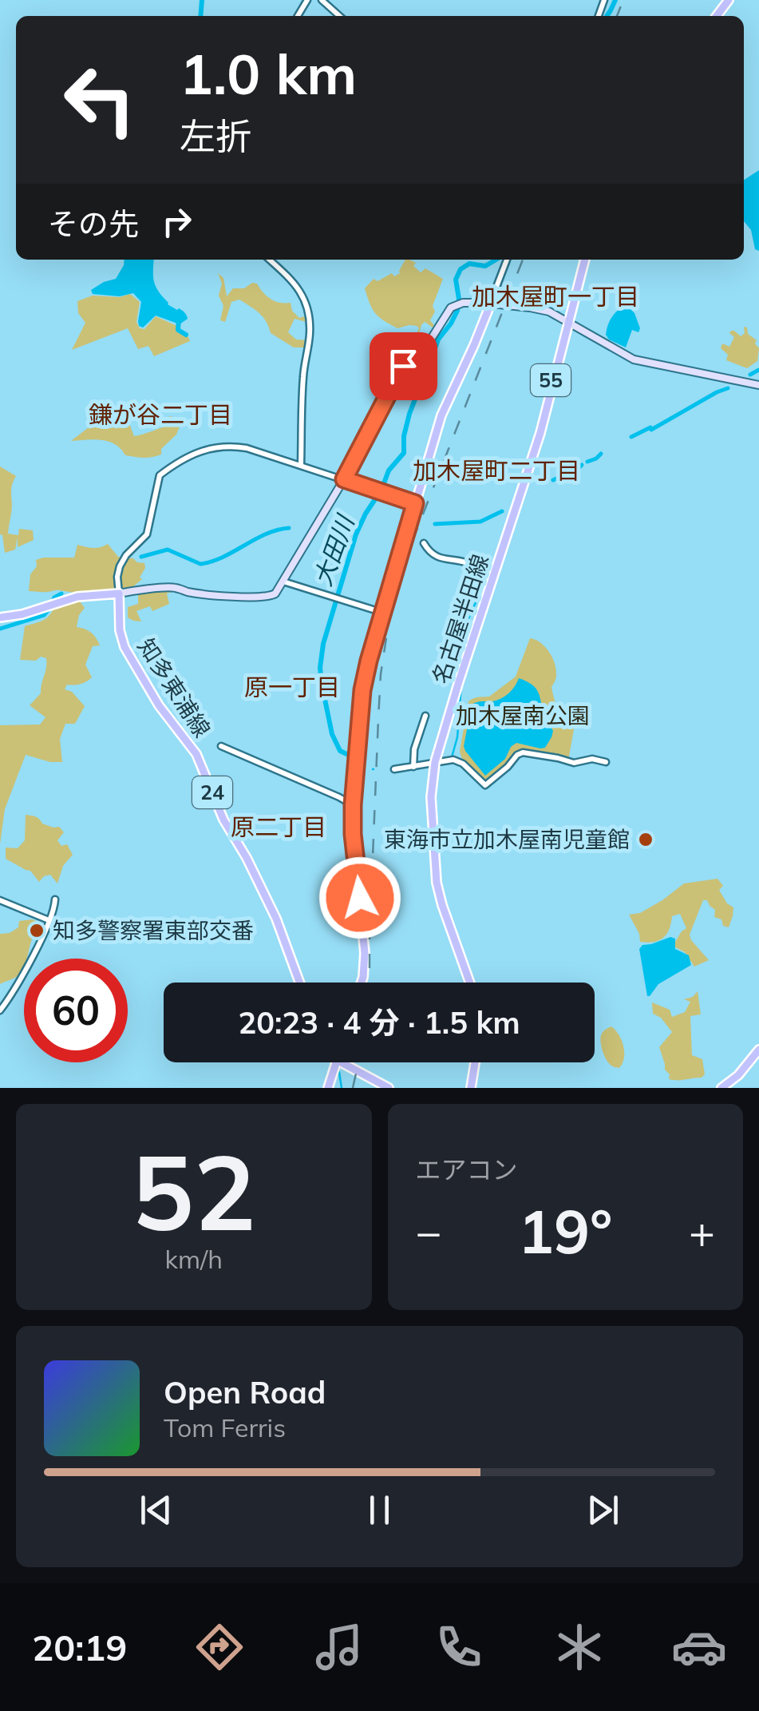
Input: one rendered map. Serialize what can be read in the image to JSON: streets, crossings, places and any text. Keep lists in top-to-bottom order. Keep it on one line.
{"streets":{"main road":["55","名古屋半田線","知多東浦線","24"]},"districts":["加木屋町一丁目","鎌が谷二丁目","加木屋町二丁目","原一丁目","原二丁目"],"water":["大田川"],"parks":["加木屋南公園"],"places":["東海市立加木屋南児童館","知多警察署東部交番"],"page":{"turn":["1.0 km","左折"],"then":"その先","limit":"60","trip":"20:23 · 4 分 · 1.5 km","tile":[["52","km/h"],"エアコン"],"heat":["−","19°","+"],"song":["Open Road","Tom Ferris"],"tabs":"20:19"}}
